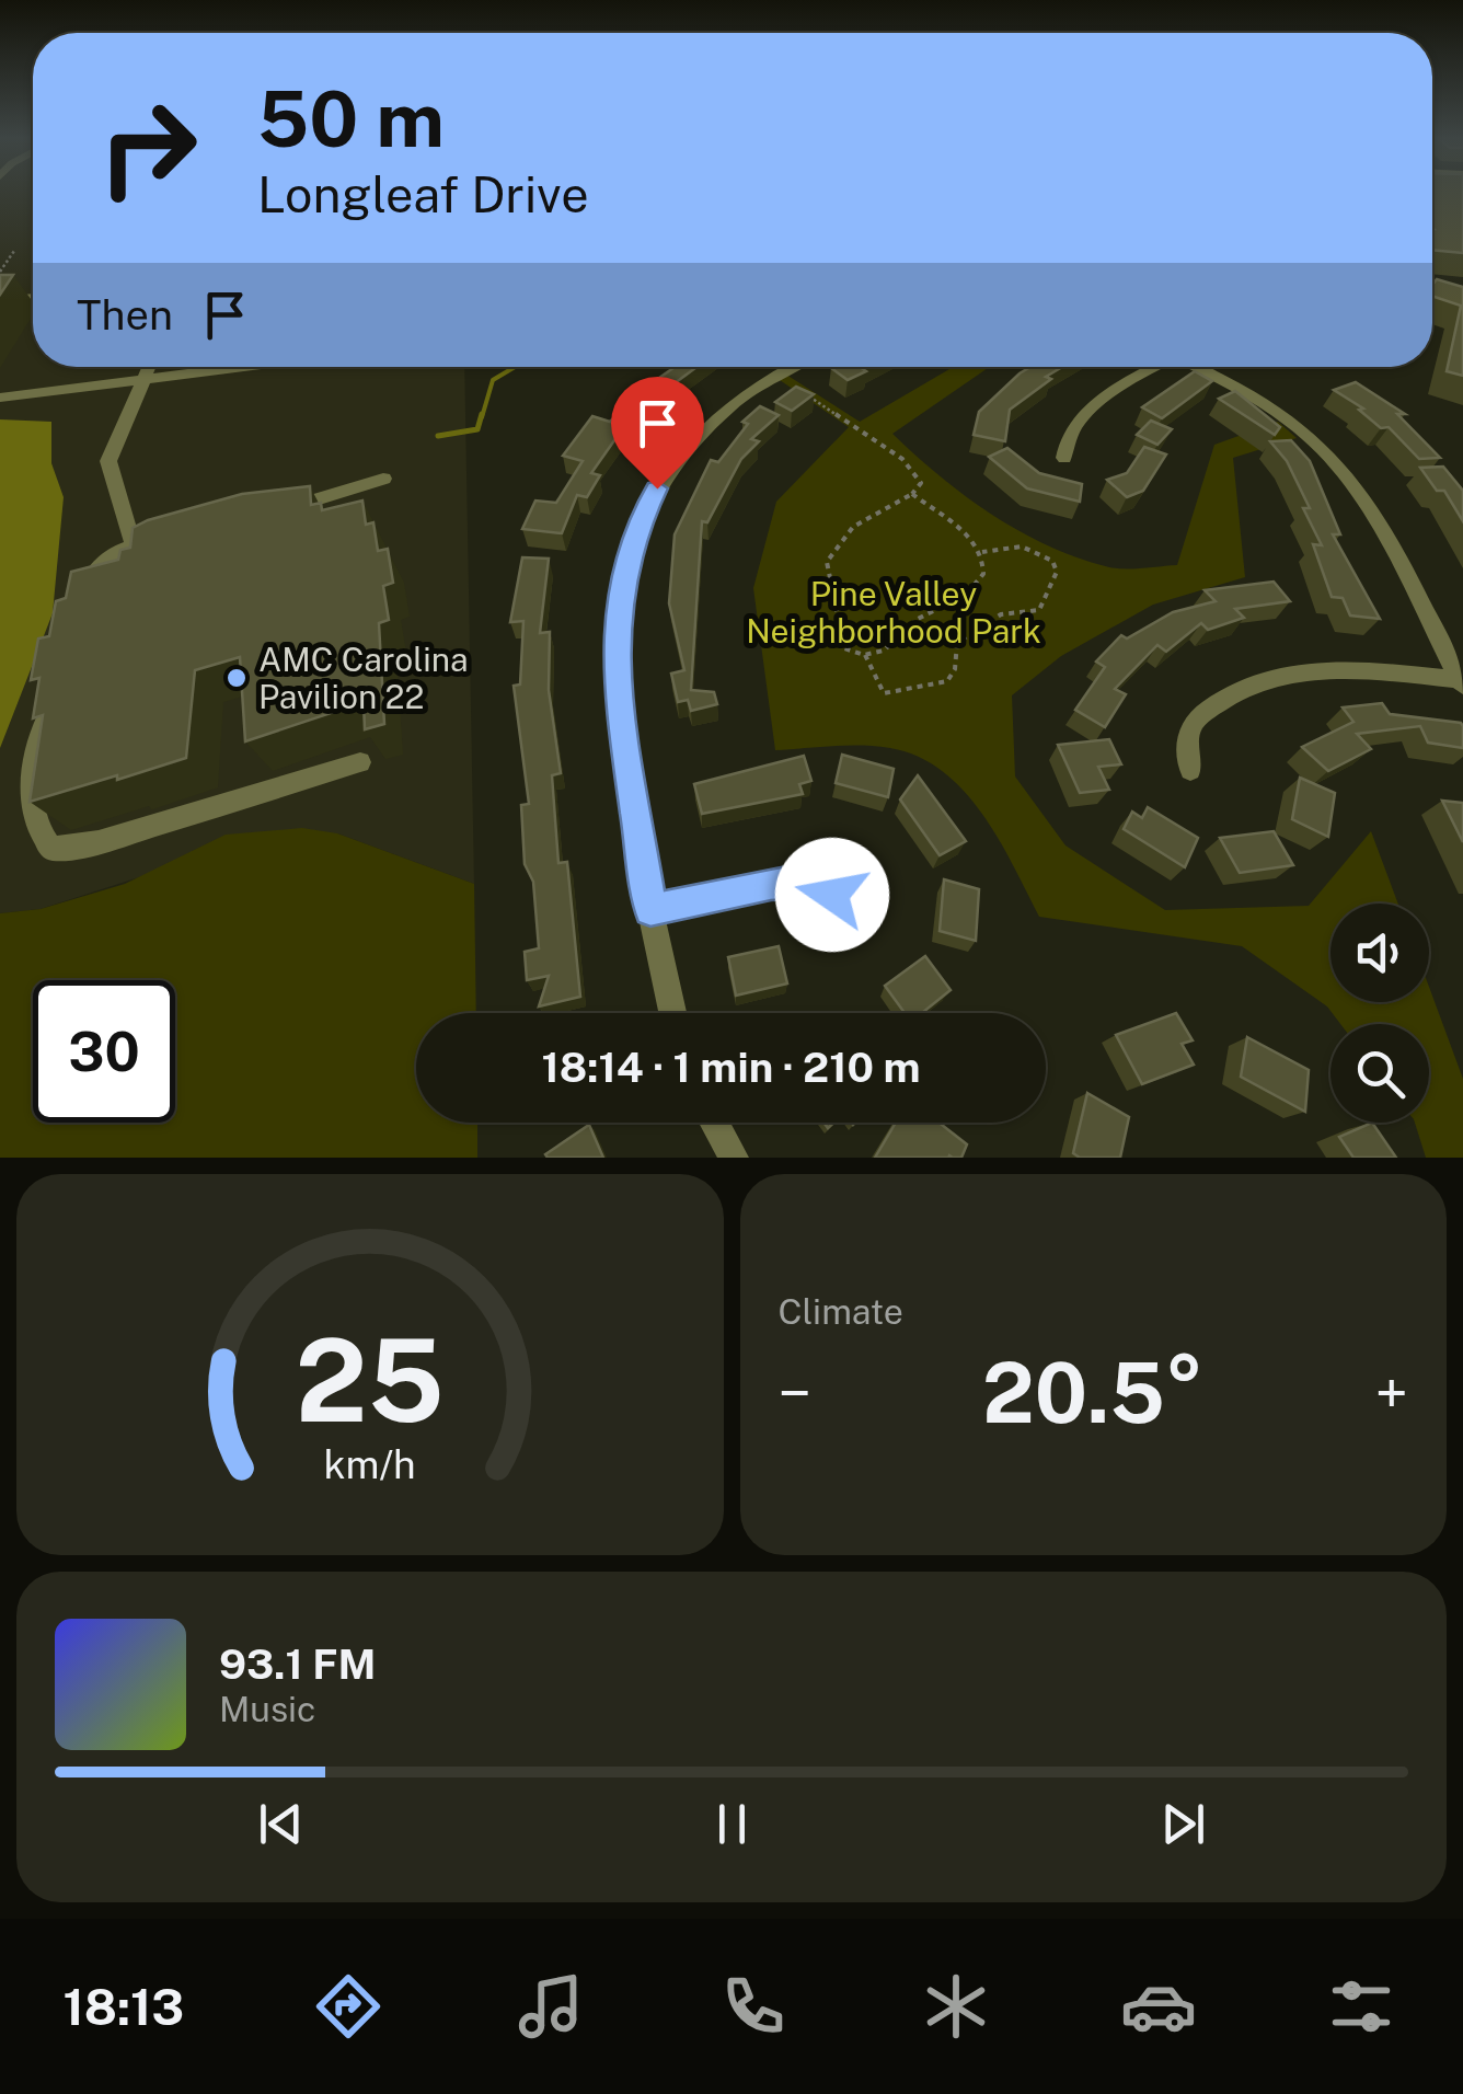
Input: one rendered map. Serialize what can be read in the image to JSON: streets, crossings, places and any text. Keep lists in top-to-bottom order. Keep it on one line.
{"parks":["Pine Valley Neighborhood Park"],"places":["AMC Carolina Pavilion 22"],"page":{"turn":["50 m","Longleaf Drive"],"then":"Then","limit":"30","trip":"18:14 · 1 min · 210 m","tile":"Climate","heat":["−","20.5°","+"],"song":["93.1 FM","Music"],"tabs":"18:13","gauge":["25","km/h"]}}
